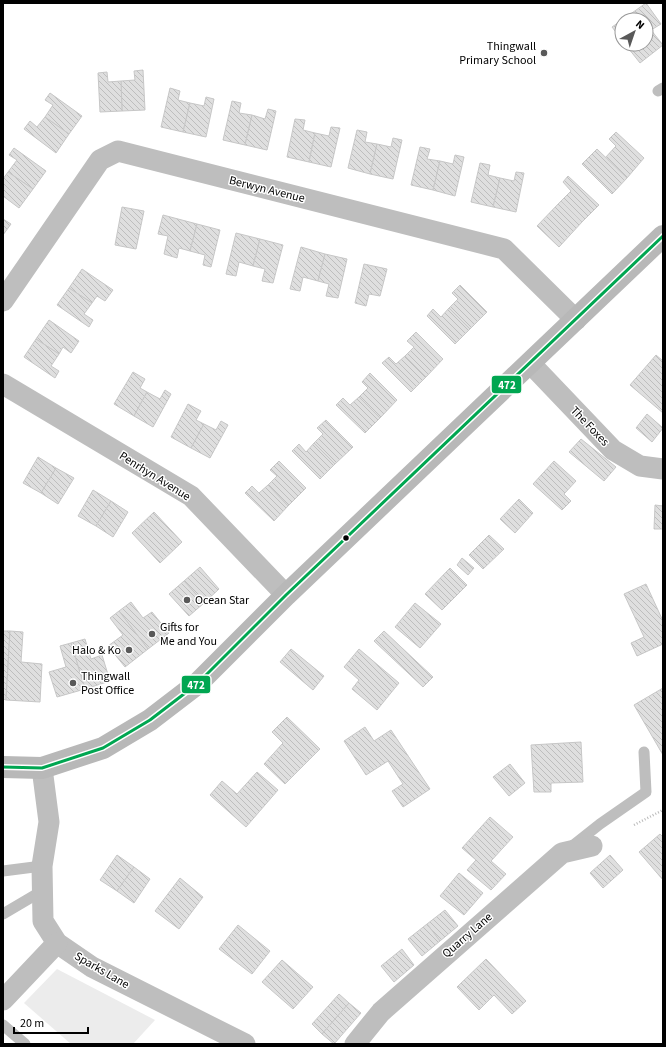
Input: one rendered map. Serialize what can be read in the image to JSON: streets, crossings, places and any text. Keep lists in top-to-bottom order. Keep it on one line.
{"streets":{"street":["Berwyn Avenue","The Foxes","Penrhyn Avenue","Quarry Lane","Sparks Lane"]},"places":["Thingwall Primary School","Ocean Star","Gifts for Me and You","Halo & Ko","Thingwall Post Office"],"lines":["transit line 472"],"scale_bar":"20 m","north":"top right"}
